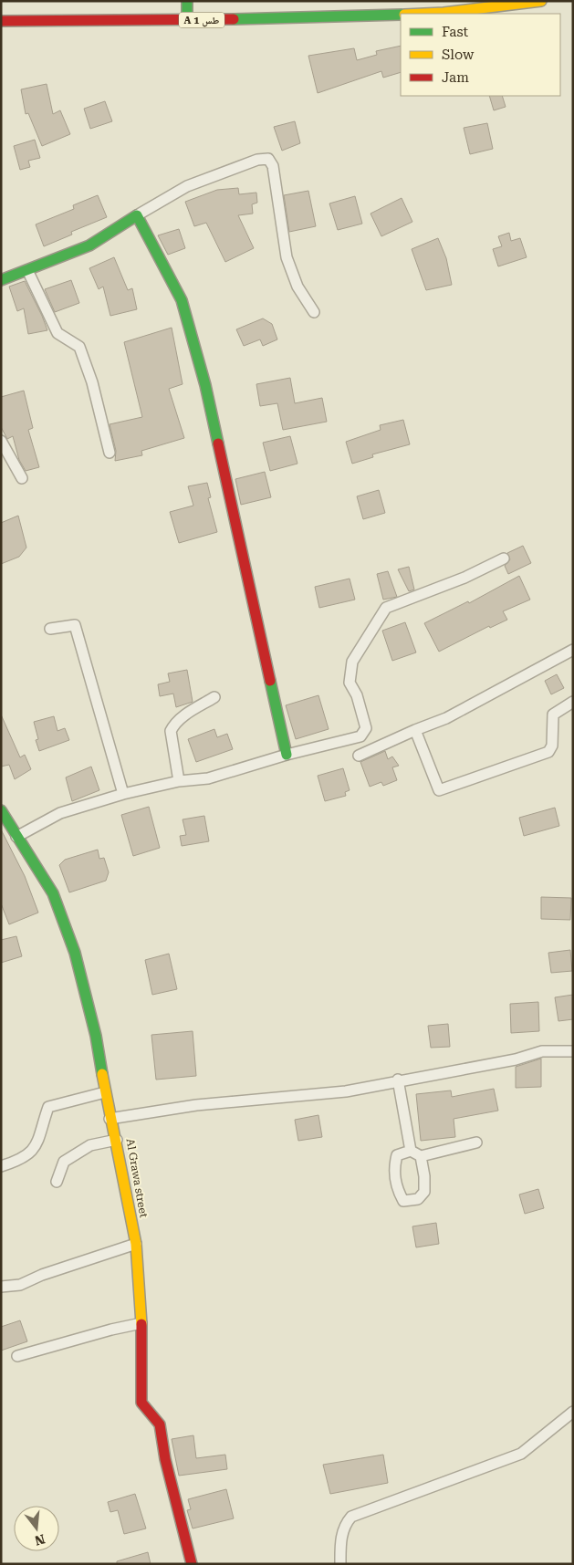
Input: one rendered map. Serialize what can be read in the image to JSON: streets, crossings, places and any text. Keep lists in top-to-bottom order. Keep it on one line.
{"streets":{"main road":["A 1 طس","Al Grawa street"]},"legend":["Fast","Slow","Jam"],"north":"bottom"}
